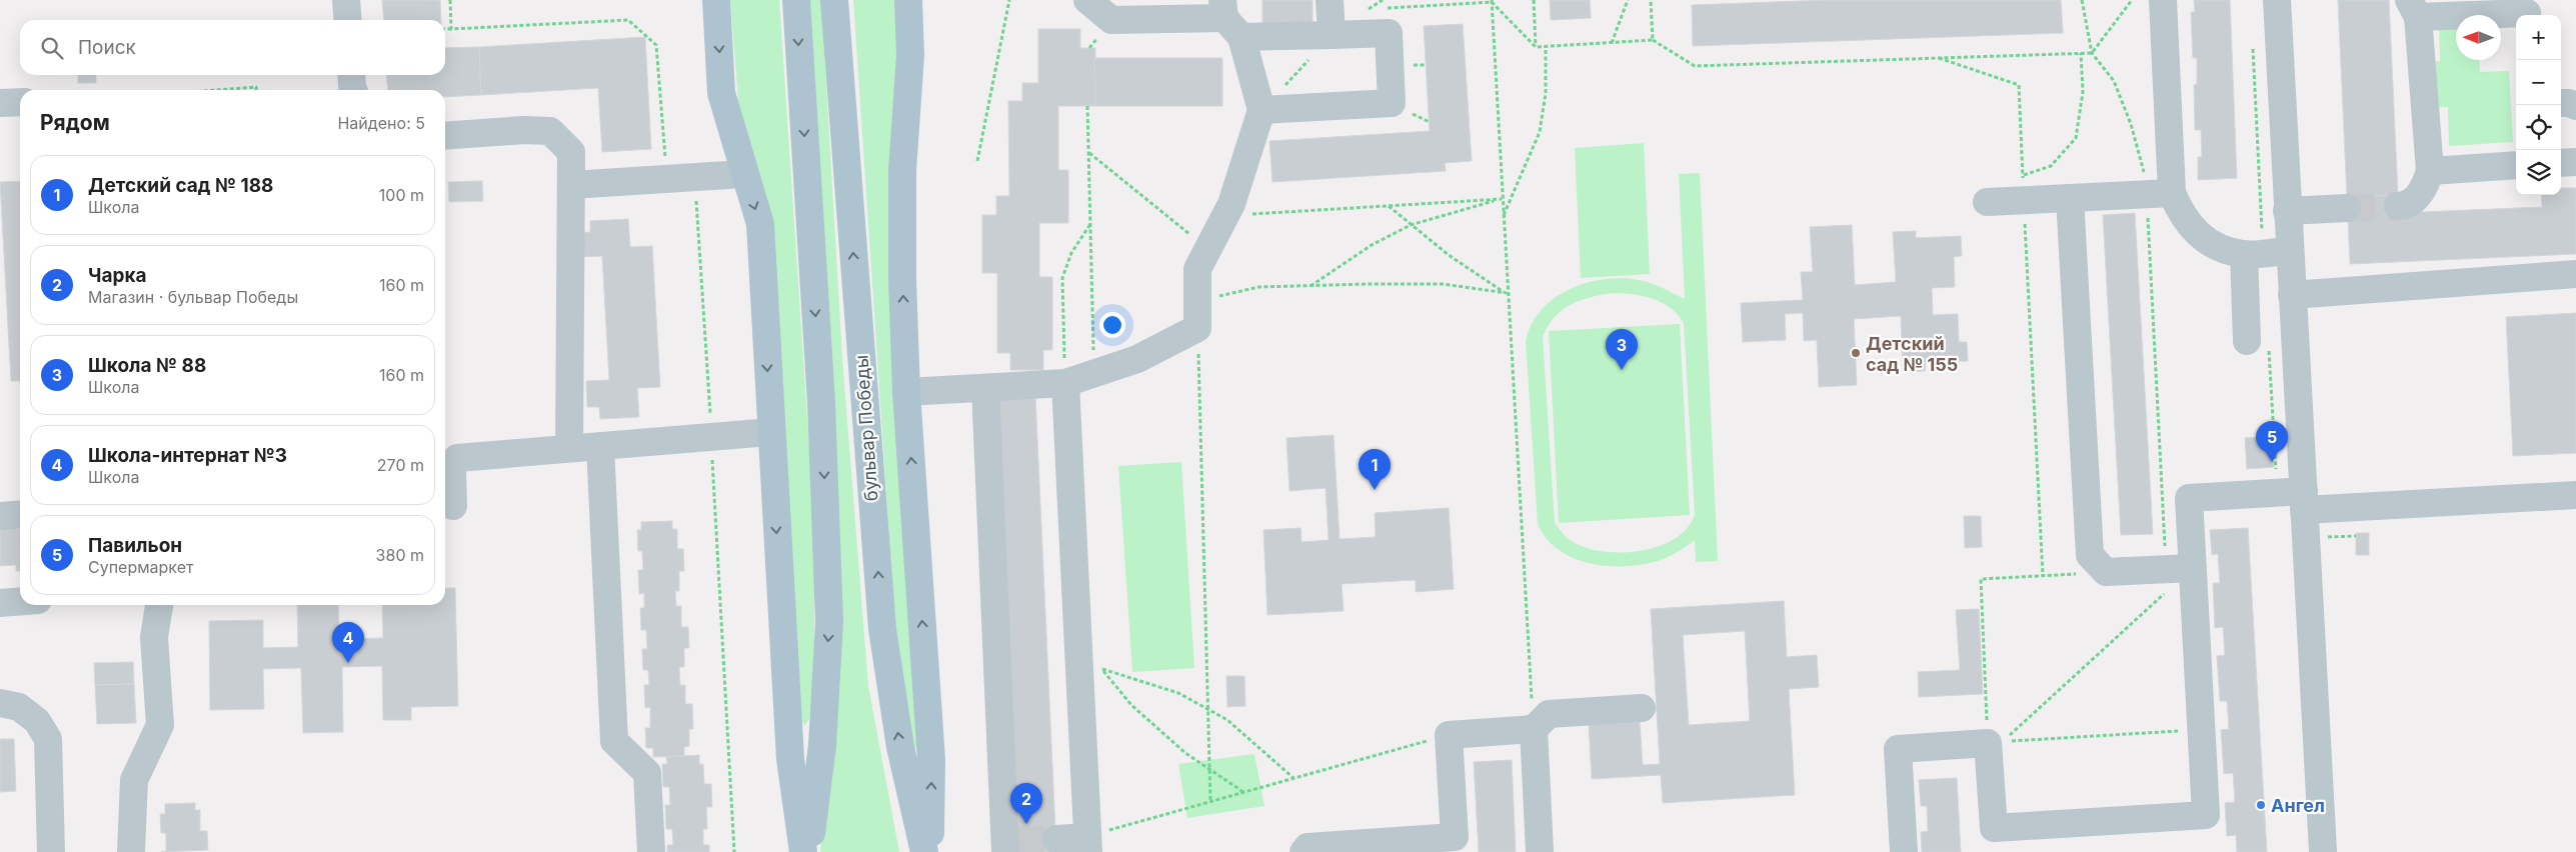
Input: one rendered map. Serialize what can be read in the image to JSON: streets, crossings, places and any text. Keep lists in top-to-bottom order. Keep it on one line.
{"streets":{"main road":["бульвар Победы"]},"places":["Детский сад № 155","Ангел"],"north":"left","page":{"map_buttons":["+","−"],"search":"Поиск","heading":["Рядом","Найдено: 5"],"list":[{"mark":"1","name":"Детский сад № 188","note":"Школа","value":"100 m"},{"mark":"2","name":"Чарка","note":"Магазин · бульвар Победы","value":"160 m"},{"mark":"3","name":"Школа № 88","note":"Школа","value":"160 m"},{"mark":"4","name":"Школа-интернат №3","note":"Школа","value":"270 m"},{"mark":"5","name":"Павильон","note":"Супермаркет","value":"380 m"}],"pins":["3","5","1","4","2"]}}
